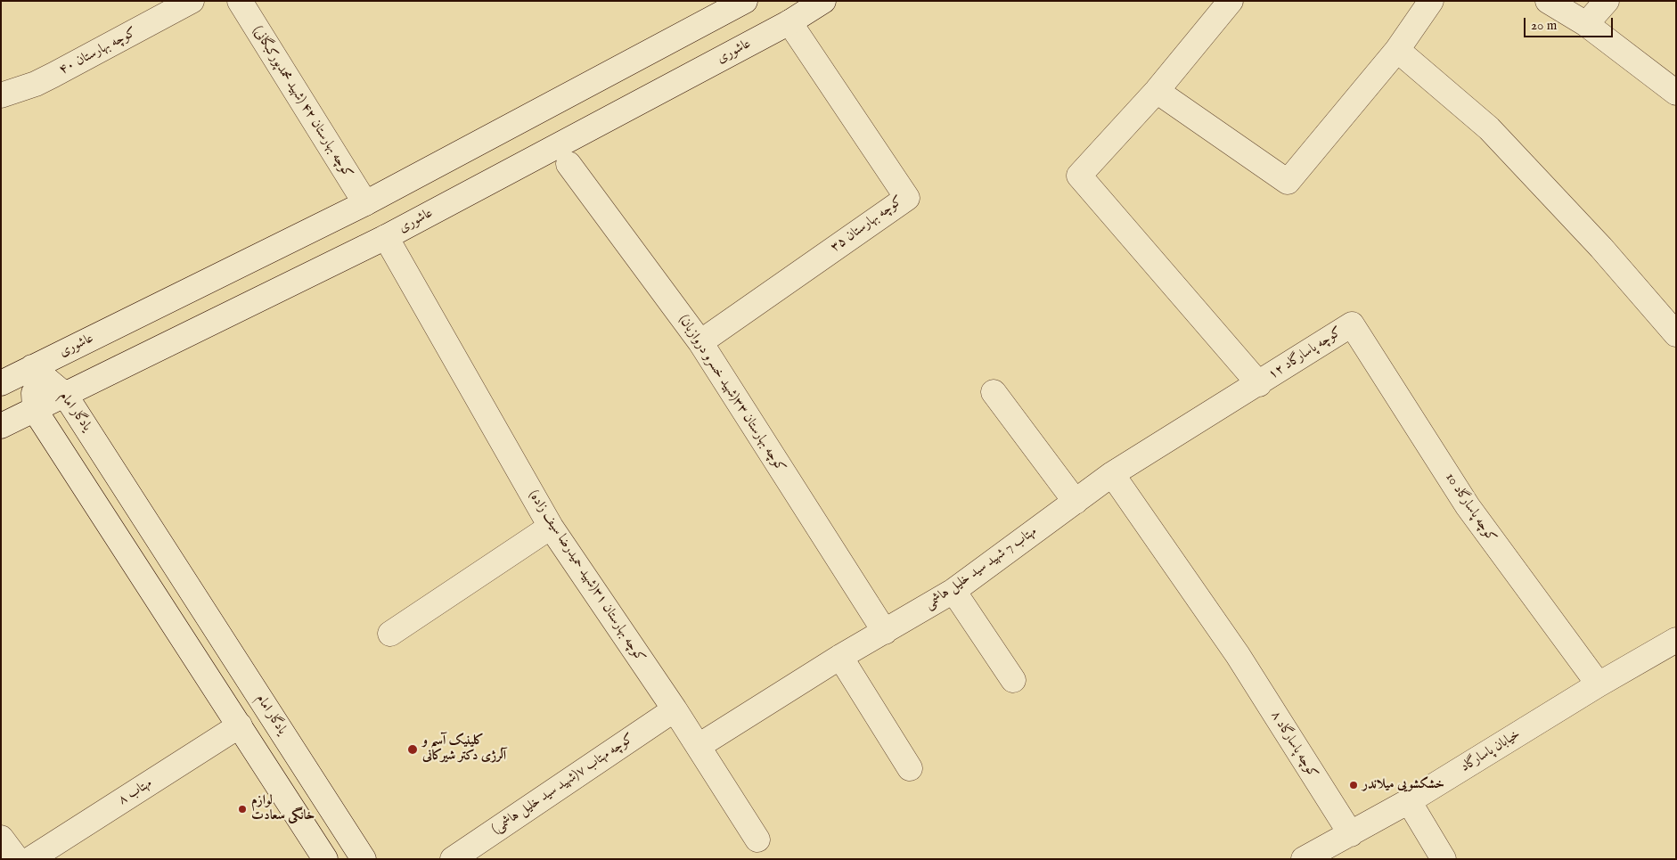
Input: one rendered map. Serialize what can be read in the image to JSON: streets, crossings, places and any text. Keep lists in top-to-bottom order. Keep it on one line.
{"streets":{"street":["کوچه بهارستان ۴۰","عاشوری","کوچه بهارستان ۴۲ (شهید محمدپورکبگانی)","کوچه بهارستان ۳۵","کوچه پاسارگاد ۱۲","کوچه بهارستان ۳۳(شهید خسرو دروازبان)","یادگار امام","کوچه پاسارگاد 10","مهتاب 7 شهید سید خلیل هاشمی","کوچه بهارستان ۳۱(شهید حمیدرضا سیف زاده)","کوچه پاسارگاد ۸","خیابان پاسارگاد","کوچه مهتاب ۷(شهید سید خلیل هاشمی)","مهتاب ۸"]},"crossings":[["عاشوری","کوچه بهارستان ۴۲ (شهید محمدپورکبگانی)"],["عاشوری","کوچه بهارستان ۳۵"],["عاشوری","یادگار امام"],["عاشوری","کوچه بهارستان ۳۱(شهید حمیدرضا سیف زاده)"],["کوچه بهارستان ۳۵","کوچه بهارستان ۳۳(شهید خسرو دروازبان)"],["کوچه پاسارگاد ۱۲","کوچه پاسارگاد 10"],["کوچه پاسارگاد ۱۲","مهتاب 7 شهید سید خلیل هاشمی"],["کوچه بهارستان ۳۳(شهید خسرو دروازبان)","مهتاب 7 شهید سید خلیل هاشمی"],["کوچه پاسارگاد 10","خیابان پاسارگاد"],["مهتاب 7 شهید سید خلیل هاشمی","کوچه بهارستان ۳۱(شهید حمیدرضا سیف زاده)"],["مهتاب 7 شهید سید خلیل هاشمی","کوچه پاسارگاد ۸"],["کوچه بهارستان ۳۱(شهید حمیدرضا سیف زاده)","کوچه مهتاب ۷(شهید سید خلیل هاشمی)"],["کوچه پاسارگاد ۸","خیابان پاسارگاد"]],"places":["کلینیک آسم و آلرژی دکتر شیرکانی","خشکشویی میلاندر","لوازم خانگی سعادت"],"scale_bar":"20 m"}
